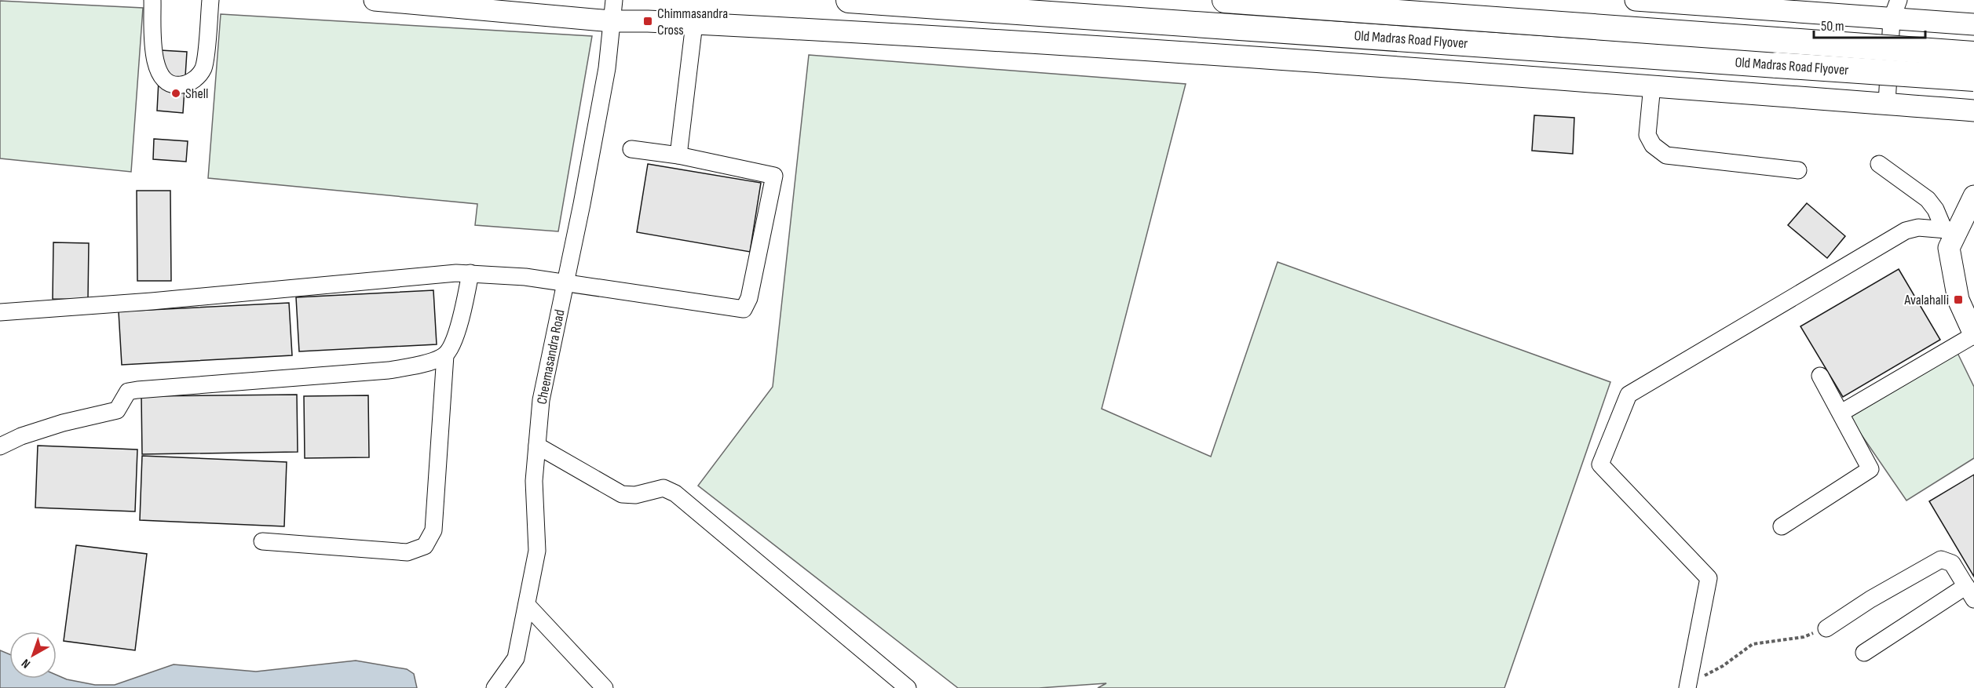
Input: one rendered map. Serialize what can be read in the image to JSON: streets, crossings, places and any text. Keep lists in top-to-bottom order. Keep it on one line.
{"streets":{"highway":["Old Madras Road Flyover"],"street":["Cheemasandra Road"]},"places":{"transit":["Chimmasandra Cross","Avalahalli"],"other":["Shell"]},"scale_bar":"50 m","north":"bottom left"}
